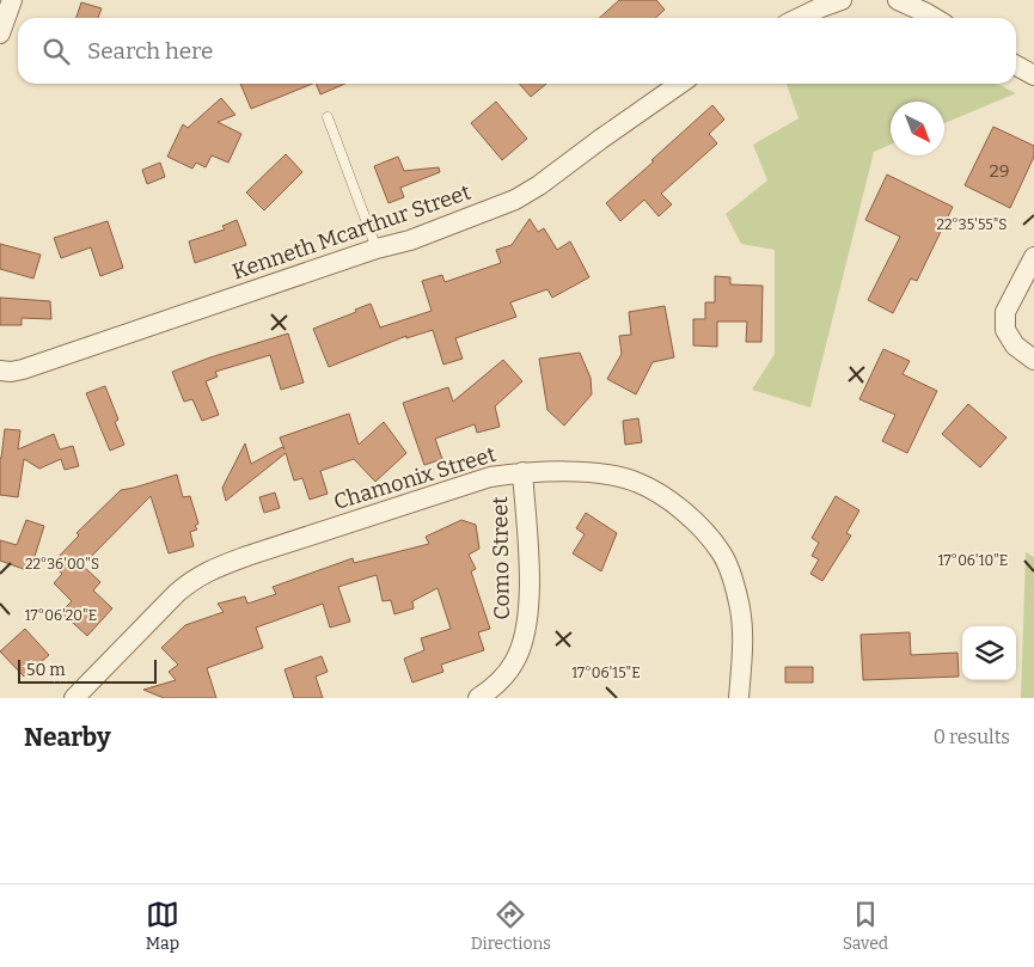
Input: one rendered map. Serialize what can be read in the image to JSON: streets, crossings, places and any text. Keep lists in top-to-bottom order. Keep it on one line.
{"streets":{"street":["Kenneth Mcarthur Street","Chamonix Street","Como Street"]},"crossings":[["Chamonix Street","Como Street"]],"house_numbers":["29"],"scale_bar":"50 m","north":"bottom right","page":{"search":"Search here","scale":"50 m","heading":["Nearby","0 results"],"nav":["Map","Directions","Saved"]},"coordinates":["22°35'55\"S","17°06'10\"E","22°36'00\"S","17°06'20\"E","17°06'15\"E"]}
